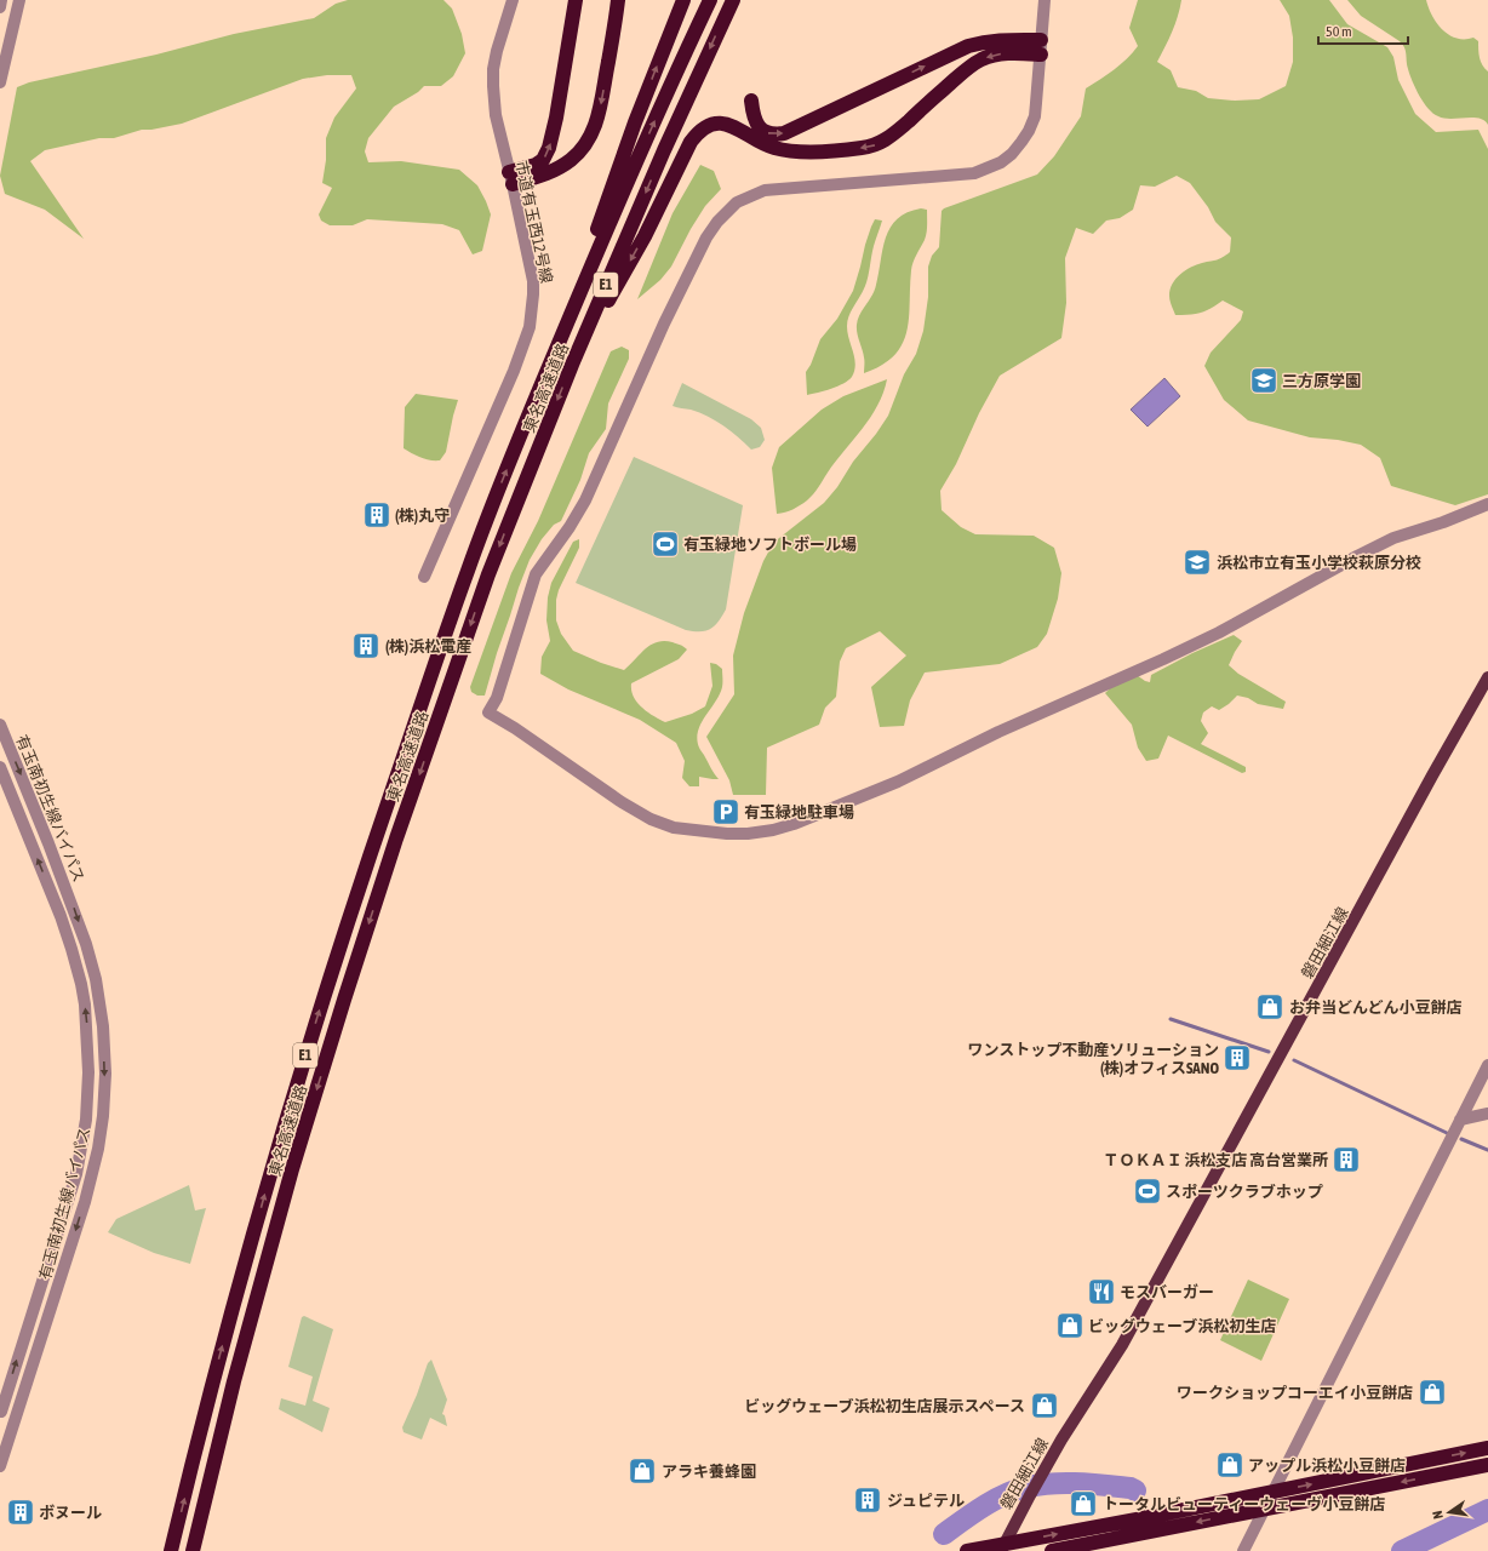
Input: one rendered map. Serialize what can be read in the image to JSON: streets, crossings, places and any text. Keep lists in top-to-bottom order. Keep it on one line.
{"streets":{"highway":["E1","東名高速道路"],"main road":["磐田細江線"],"street":["市道有玉西12号線","有玉南初生線バイパス"]},"places":{"school or university":["三方原学園","浜松市立有玉小学校萩原分校"],"building":["(株)丸守","(株)浜松電産","ワンストップ不動産ソリューション (株)オフィスSANO","ＴＯＫＡＩ 浜松支店 高台営業所","ジュピテル","ボヌール"],"sports":["有玉緑地ソフトボール場","スポーツクラブホップ"],"parking":["有玉緑地駐車場"],"shop":["お弁当どんどん小豆餅店","ビッグウェーブ浜松初生店","ワークショップコーエイ小豆餅店","ビッグウェーブ浜松初生店展示スペース","アップル浜松小豆餅店","アラキ養蜂園","トータルビューティーウェーヴ小豆餅店"],"restaurant":["モスバーガー"]},"scale_bar":"50 m","north":"left"}
